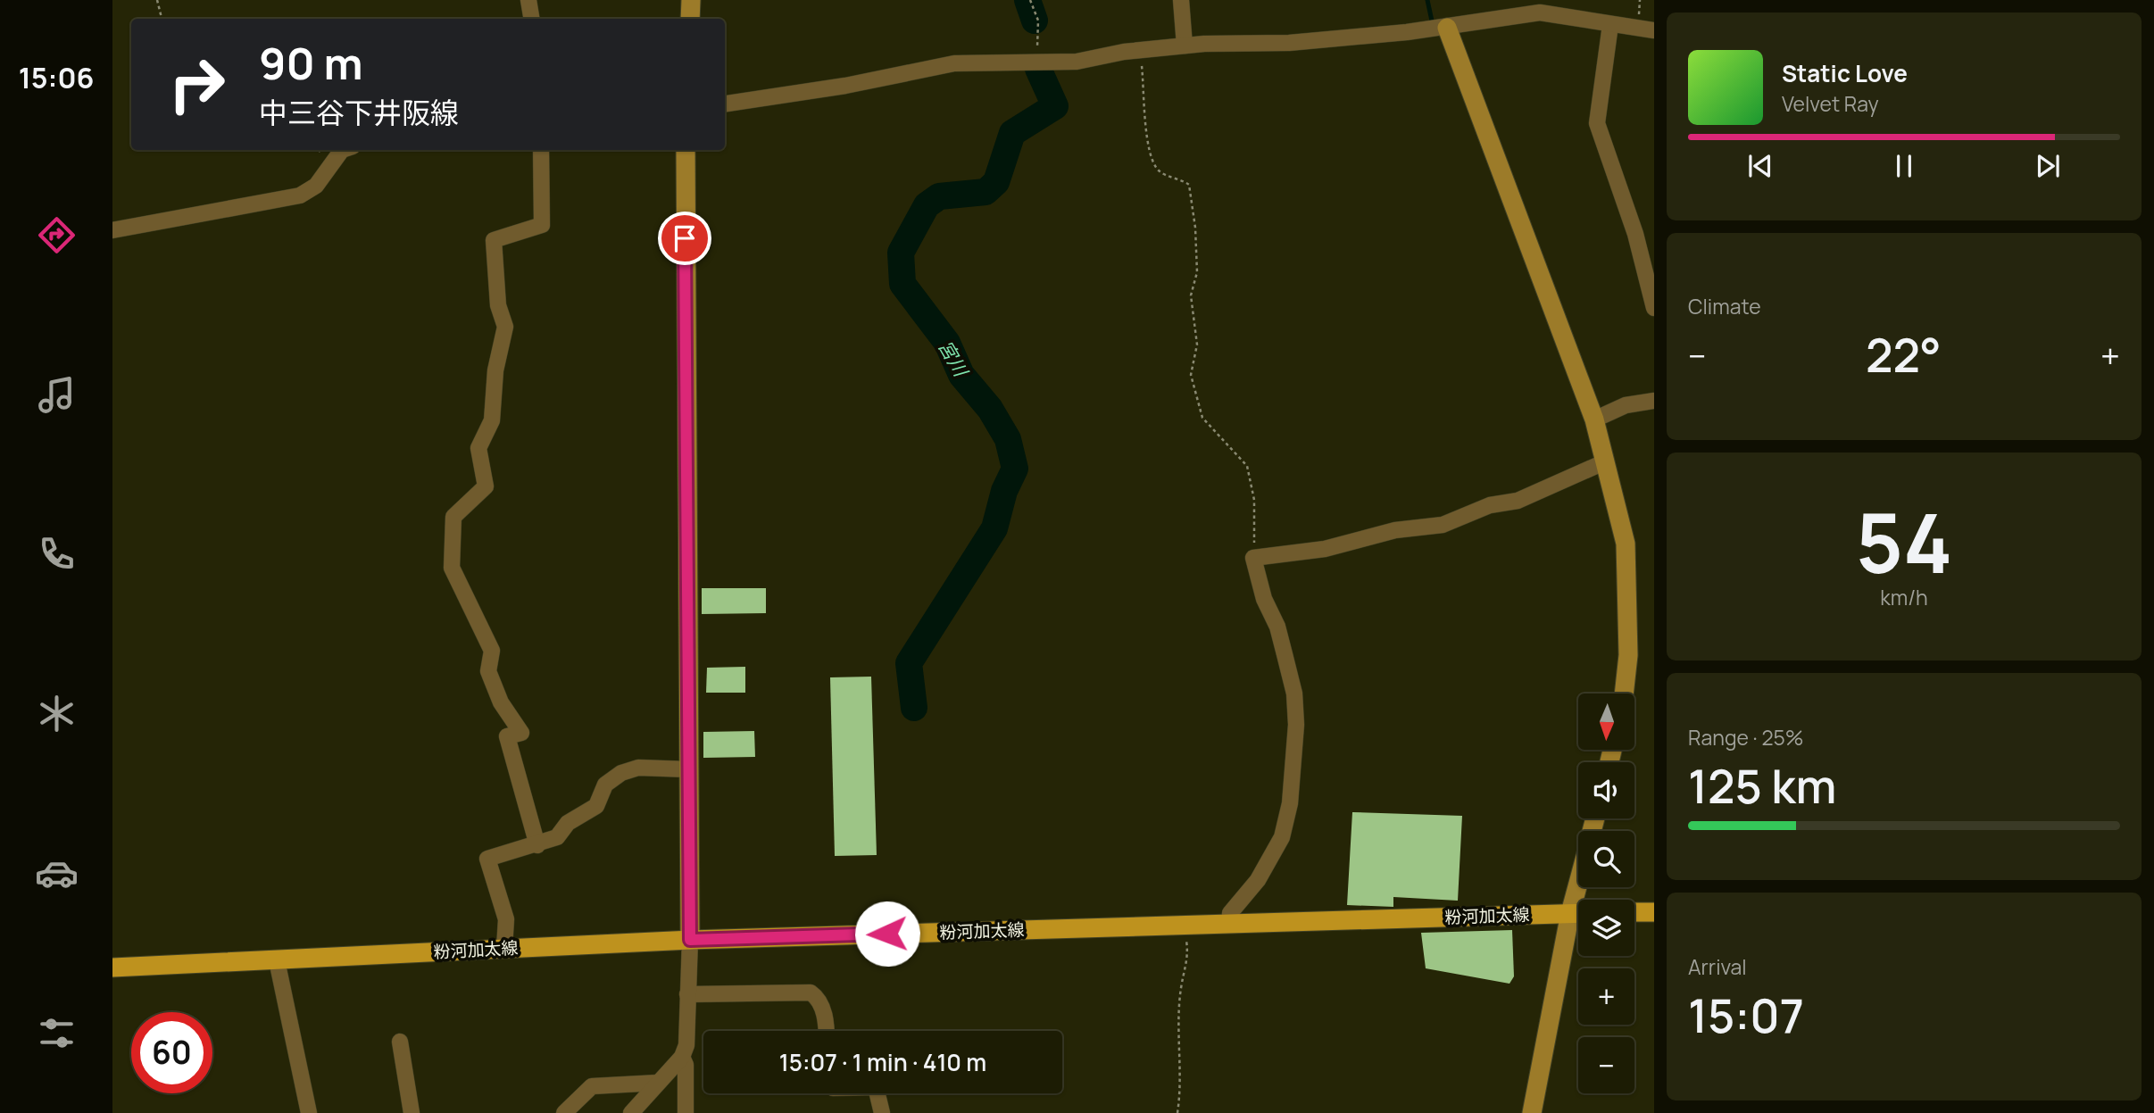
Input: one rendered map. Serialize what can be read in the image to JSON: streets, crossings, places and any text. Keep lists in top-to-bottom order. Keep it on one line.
{"streets":{"main road":["粉河加太線"]},"water":["宮川"],"north":"bottom","page":{"tabs":"15:06","turn":["90 m","中三谷下井阪線"],"song":["Static Love","Velvet Ray"],"tile":["Climate",["54","km/h"],["Range · 25%","125 km"],["Arrival","15:07"]],"heat":["−","22°","+"],"map_buttons":["+","−"],"limit":"60","trip":"15:07 · 1 min · 410 m"}}
